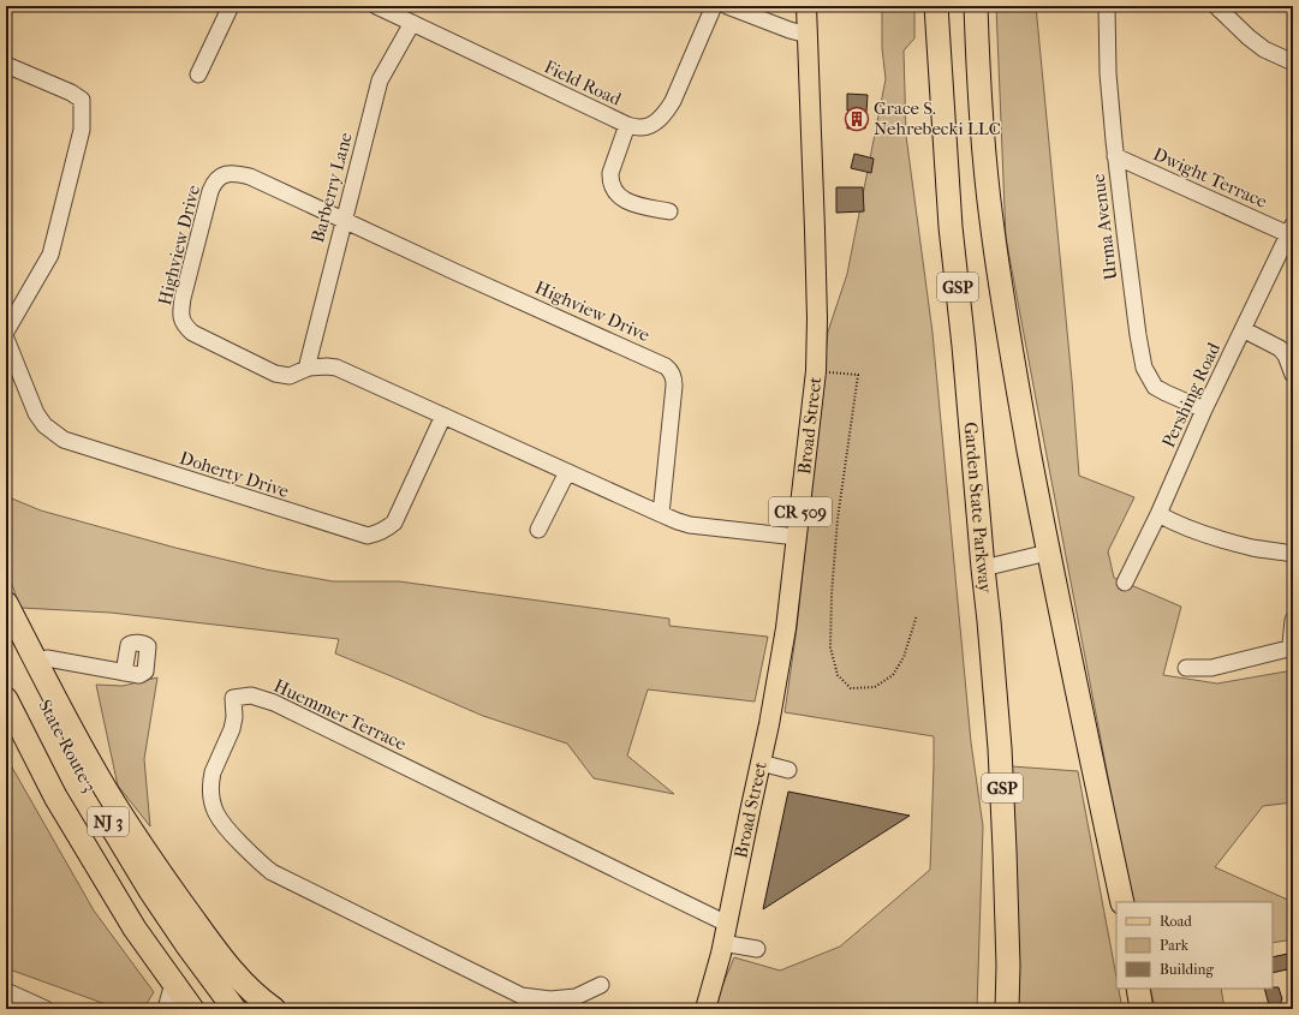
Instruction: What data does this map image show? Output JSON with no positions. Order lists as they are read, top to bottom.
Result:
{
  "streets": {
    "highway": [
      "GSP",
      "Garden State Parkway",
      "State Route 3",
      "NJ 3"
    ],
    "main road": ["Broad Street", "CR 509"],
    "street": [
      "Field Road",
      "Dwight Terrace",
      "Barberry Lane",
      "Urma Avenue",
      "Highview Drive",
      "Pershing Road",
      "Doherty Drive",
      "Huemmer Terrace"
    ]
  },
  "crossings": [
    ["Field Road", "Barberry Lane"],
    ["Dwight Terrace", "Urma Avenue"],
    ["Dwight Terrace", "Pershing Road"],
    ["Barberry Lane", "Highview Drive"],
    ["Urma Avenue", "Pershing Road"],
    ["Highview Drive", "Broad Street"],
    ["Highview Drive", "Doherty Drive"],
    ["Broad Street", "Huemmer Terrace"]
  ],
  "places": {
    "building": ["Grace S. Nehrebecki LLC"]
  },
  "legend": ["Road", "Park", "Building"]
}
